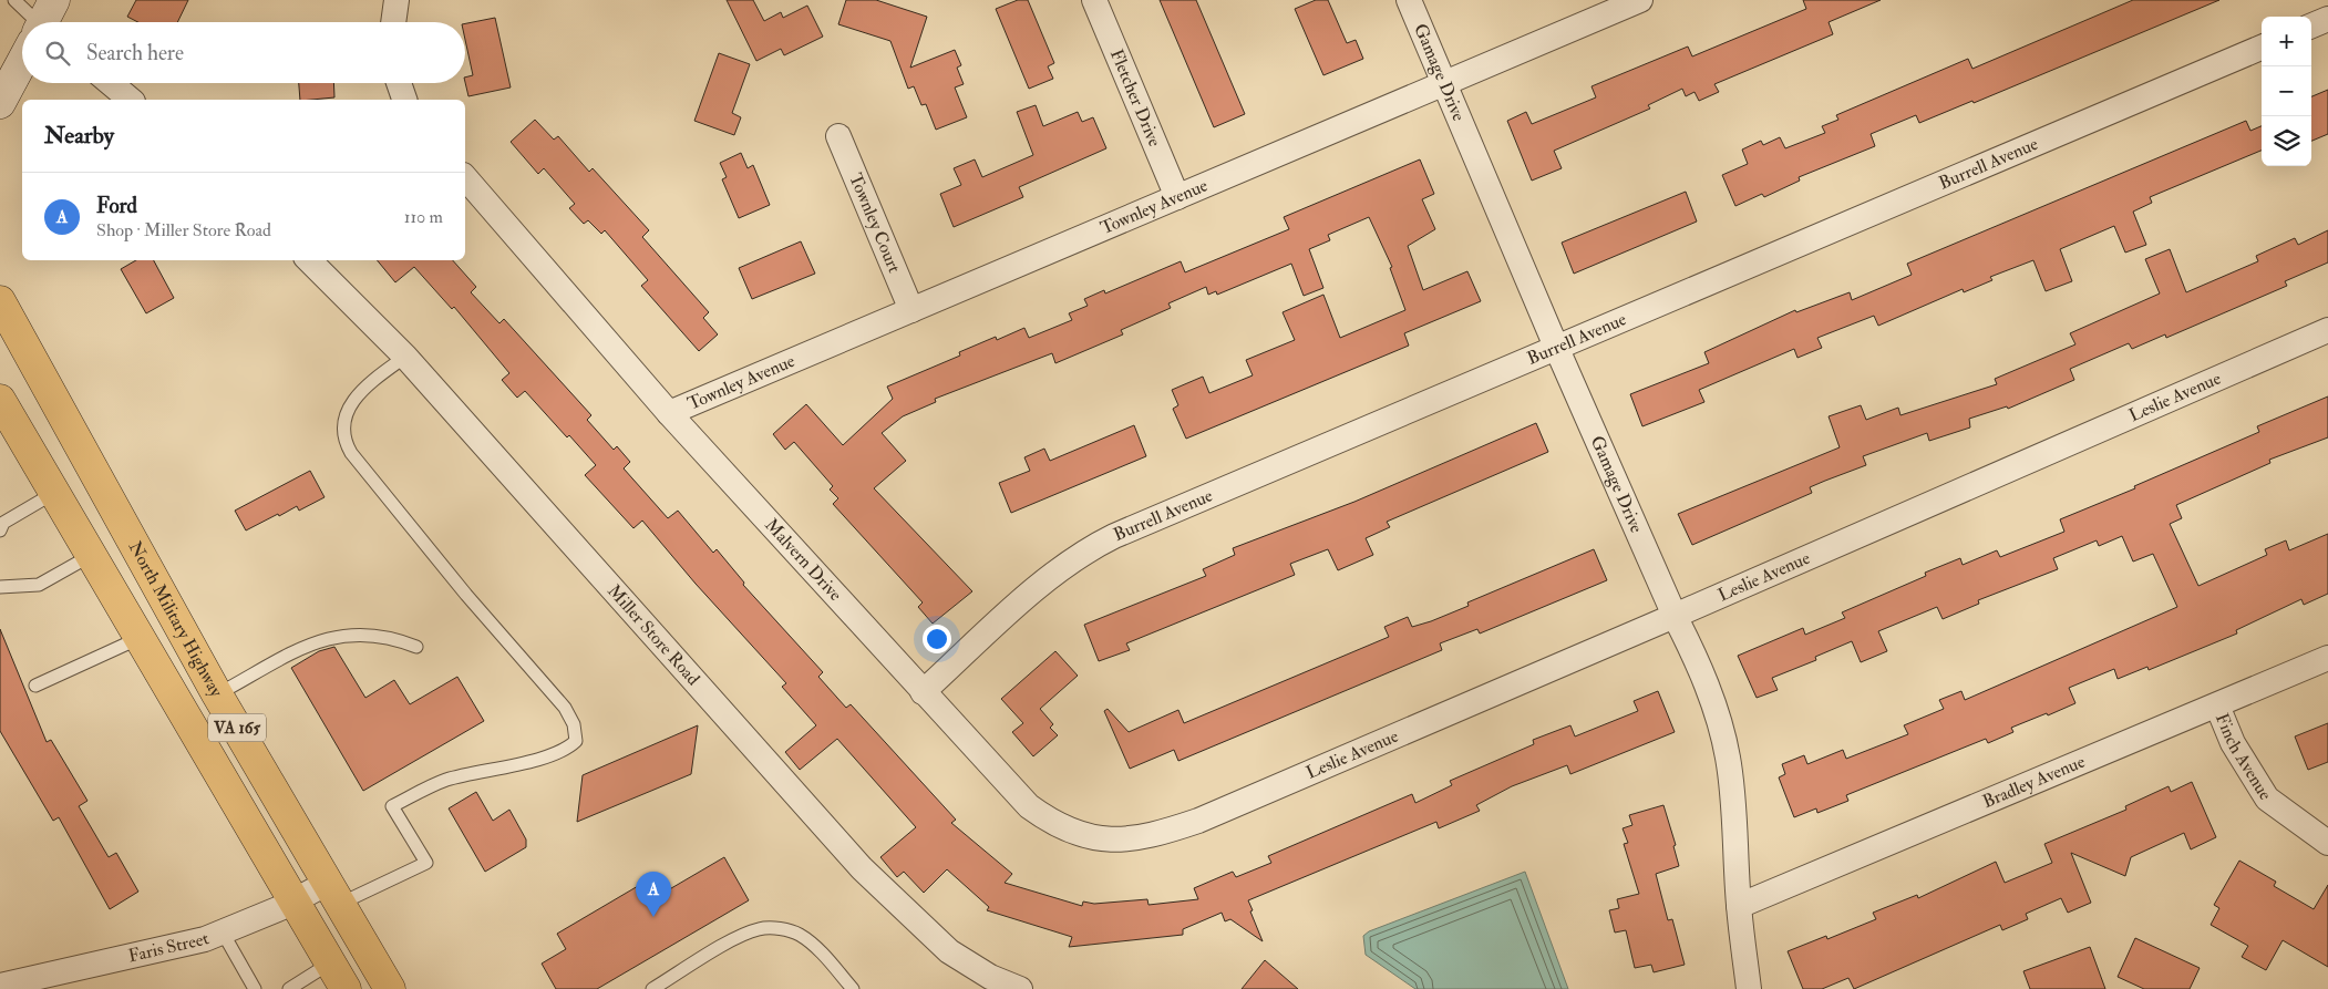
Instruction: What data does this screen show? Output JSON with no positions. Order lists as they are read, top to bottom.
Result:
{
  "streets": {
    "main road": ["North Military Highway", "VA 165"],
    "street": [
      "Gamage Drive",
      "Fletcher Drive",
      "Burrell Avenue",
      "Townley Avenue",
      "Townley Court",
      "Leslie Avenue",
      "Malvern Drive",
      "Miller Store Road",
      "Finch Avenue",
      "Bradley Avenue",
      "Faris Street"
    ]
  },
  "crossings": [
    ["Gamage Drive", "Burrell Avenue"],
    ["Gamage Drive", "Townley Avenue"],
    ["Gamage Drive", "Leslie Avenue"],
    ["Gamage Drive", "Bradley Avenue"],
    ["Fletcher Drive", "Townley Avenue"],
    ["Burrell Avenue", "Malvern Drive"],
    ["Townley Avenue", "Townley Court"],
    ["Townley Avenue", "Malvern Drive"],
    ["Leslie Avenue", "Malvern Drive"],
    ["North Military Highway", "Faris Street"],
    ["VA 165", "Faris Street"],
    ["Finch Avenue", "Bradley Avenue"]
  ],
  "page": {
    "map_buttons": ["+", "−"],
    "search": "Search here",
    "heading": "Nearby",
    "list": [
      {
        "mark": "A",
        "name": "Ford",
        "note": "Shop · Miller Store Road",
        "value": "110 m"
      }
    ],
    "pins": "A"
  }
}
